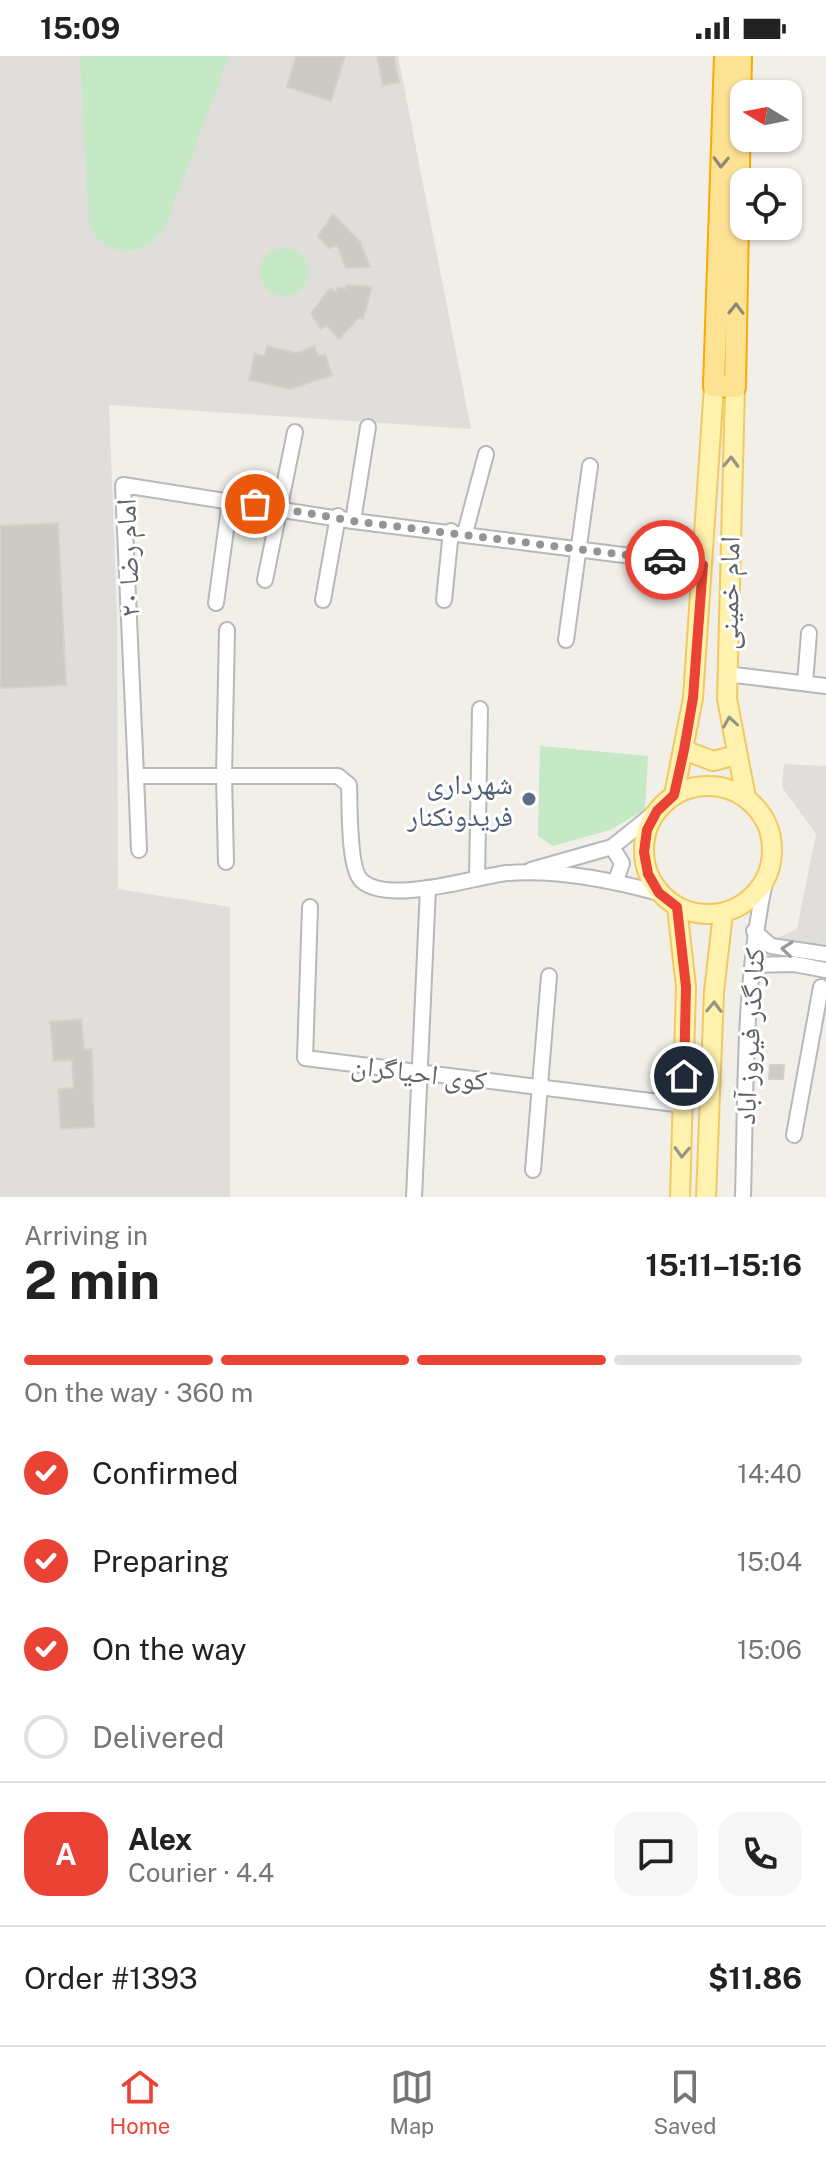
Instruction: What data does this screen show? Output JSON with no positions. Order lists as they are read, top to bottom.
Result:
{
  "streets": {
    "main road": ["امام خمینی"],
    "street": ["امام رضا ۲۰", "کنارگذر فیروز آباد", "کوی احیاگران"]
  },
  "crossings": [
    ["امام رضا ۲۰", "امام خمینی"],
    ["امام خمینی", "کنارگذر فیروز آباد"]
  ],
  "places": ["شهرداری فریدونکنار"],
  "north": "left",
  "page": {
    "status": "15:09",
    "heading": ["2 min", "Arriving in", "15:11–15:16"],
    "panel": [
      "Alex",
      "Courier · 4.4",
      "Order #1393",
      "$11.86"
    ],
    "bar": "On the way · 360 m",
    "list": [
      ["Confirmed", "14:40"],
      ["Preparing", "15:04"],
      ["On the way", "15:06"],
      "Delivered"
    ],
    "round": "A",
    "tabs": ["Home", "Map", "Saved"]
  }
}
